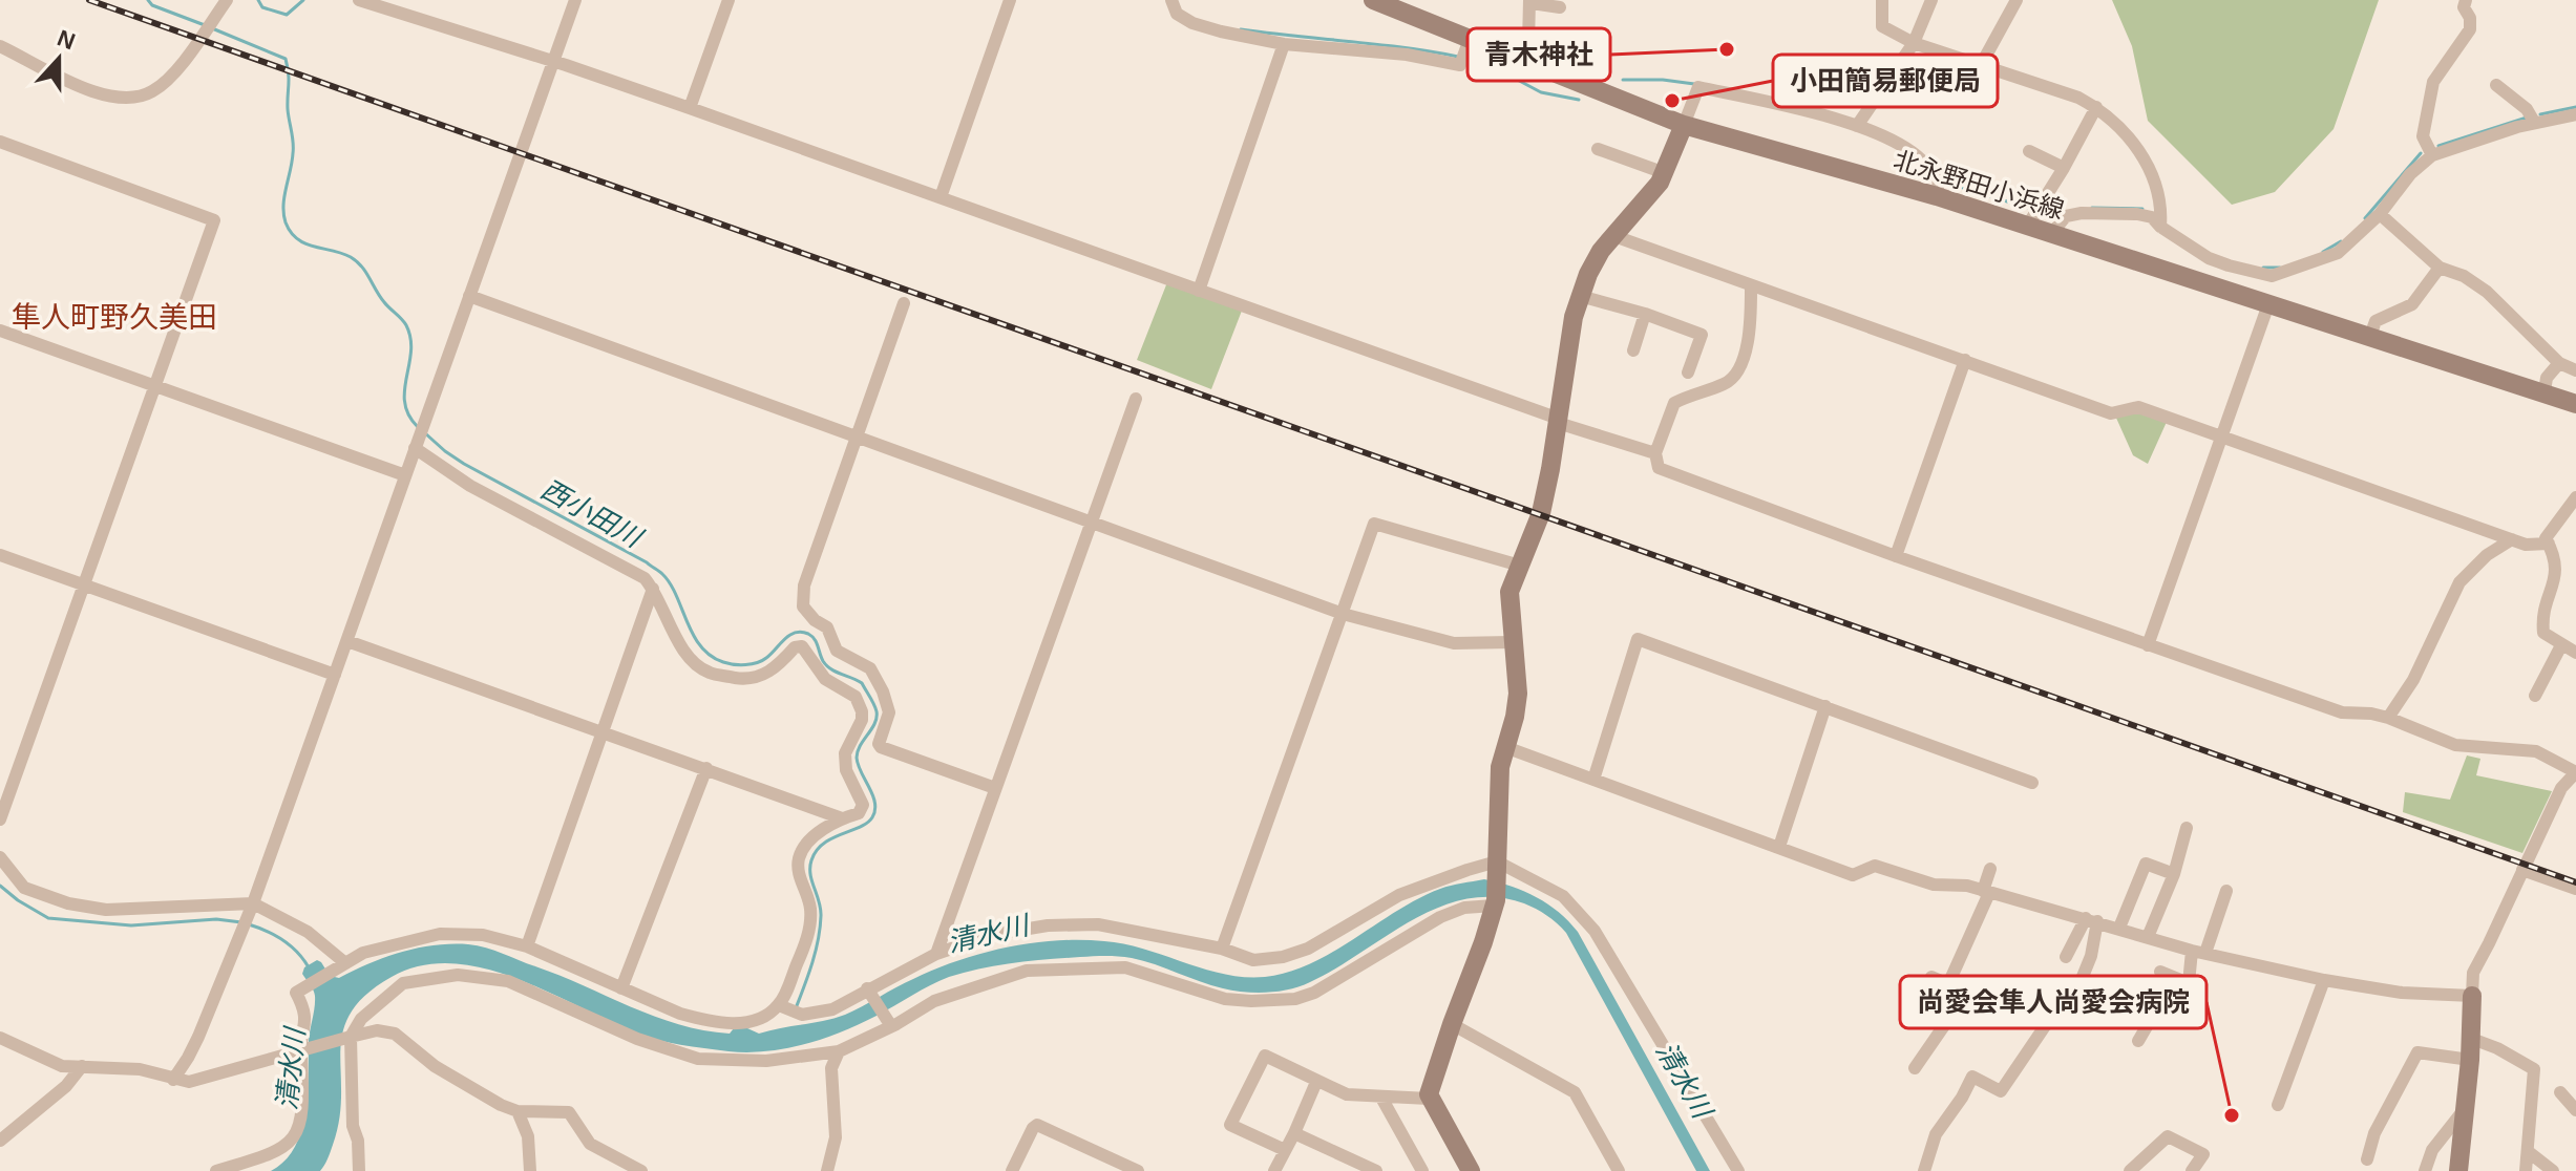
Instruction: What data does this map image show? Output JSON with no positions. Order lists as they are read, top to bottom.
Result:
{
  "streets": {
    "street": ["北永野田小浜線"]
  },
  "districts": ["隼人町野久美田"],
  "water": ["西小田川", "清水川"],
  "places": ["青木神社", "小田簡易郵便局", "尚愛会隼人尚愛会病院"],
  "north": "top"
}
